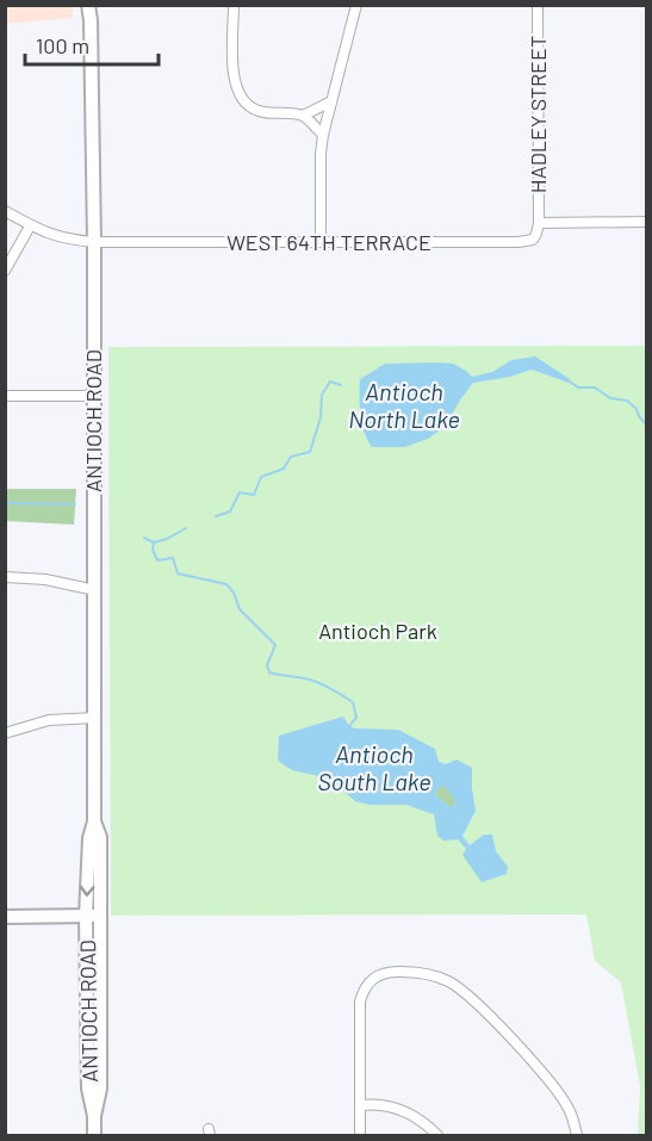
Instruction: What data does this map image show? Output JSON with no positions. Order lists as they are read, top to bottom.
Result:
{
  "streets": {
    "main road": ["ANTIOCH ROAD"],
    "street": ["HADLEY STREET", "WEST 64TH TERRACE"]
  },
  "crossings": [
    ["HADLEY STREET", "WEST 64TH TERRACE"],
    ["WEST 64TH TERRACE", "ANTIOCH ROAD"]
  ],
  "water": ["Antioch North Lake", "Antioch South Lake"],
  "parks": ["Antioch Park"],
  "scale_bar": "100 m"
}
